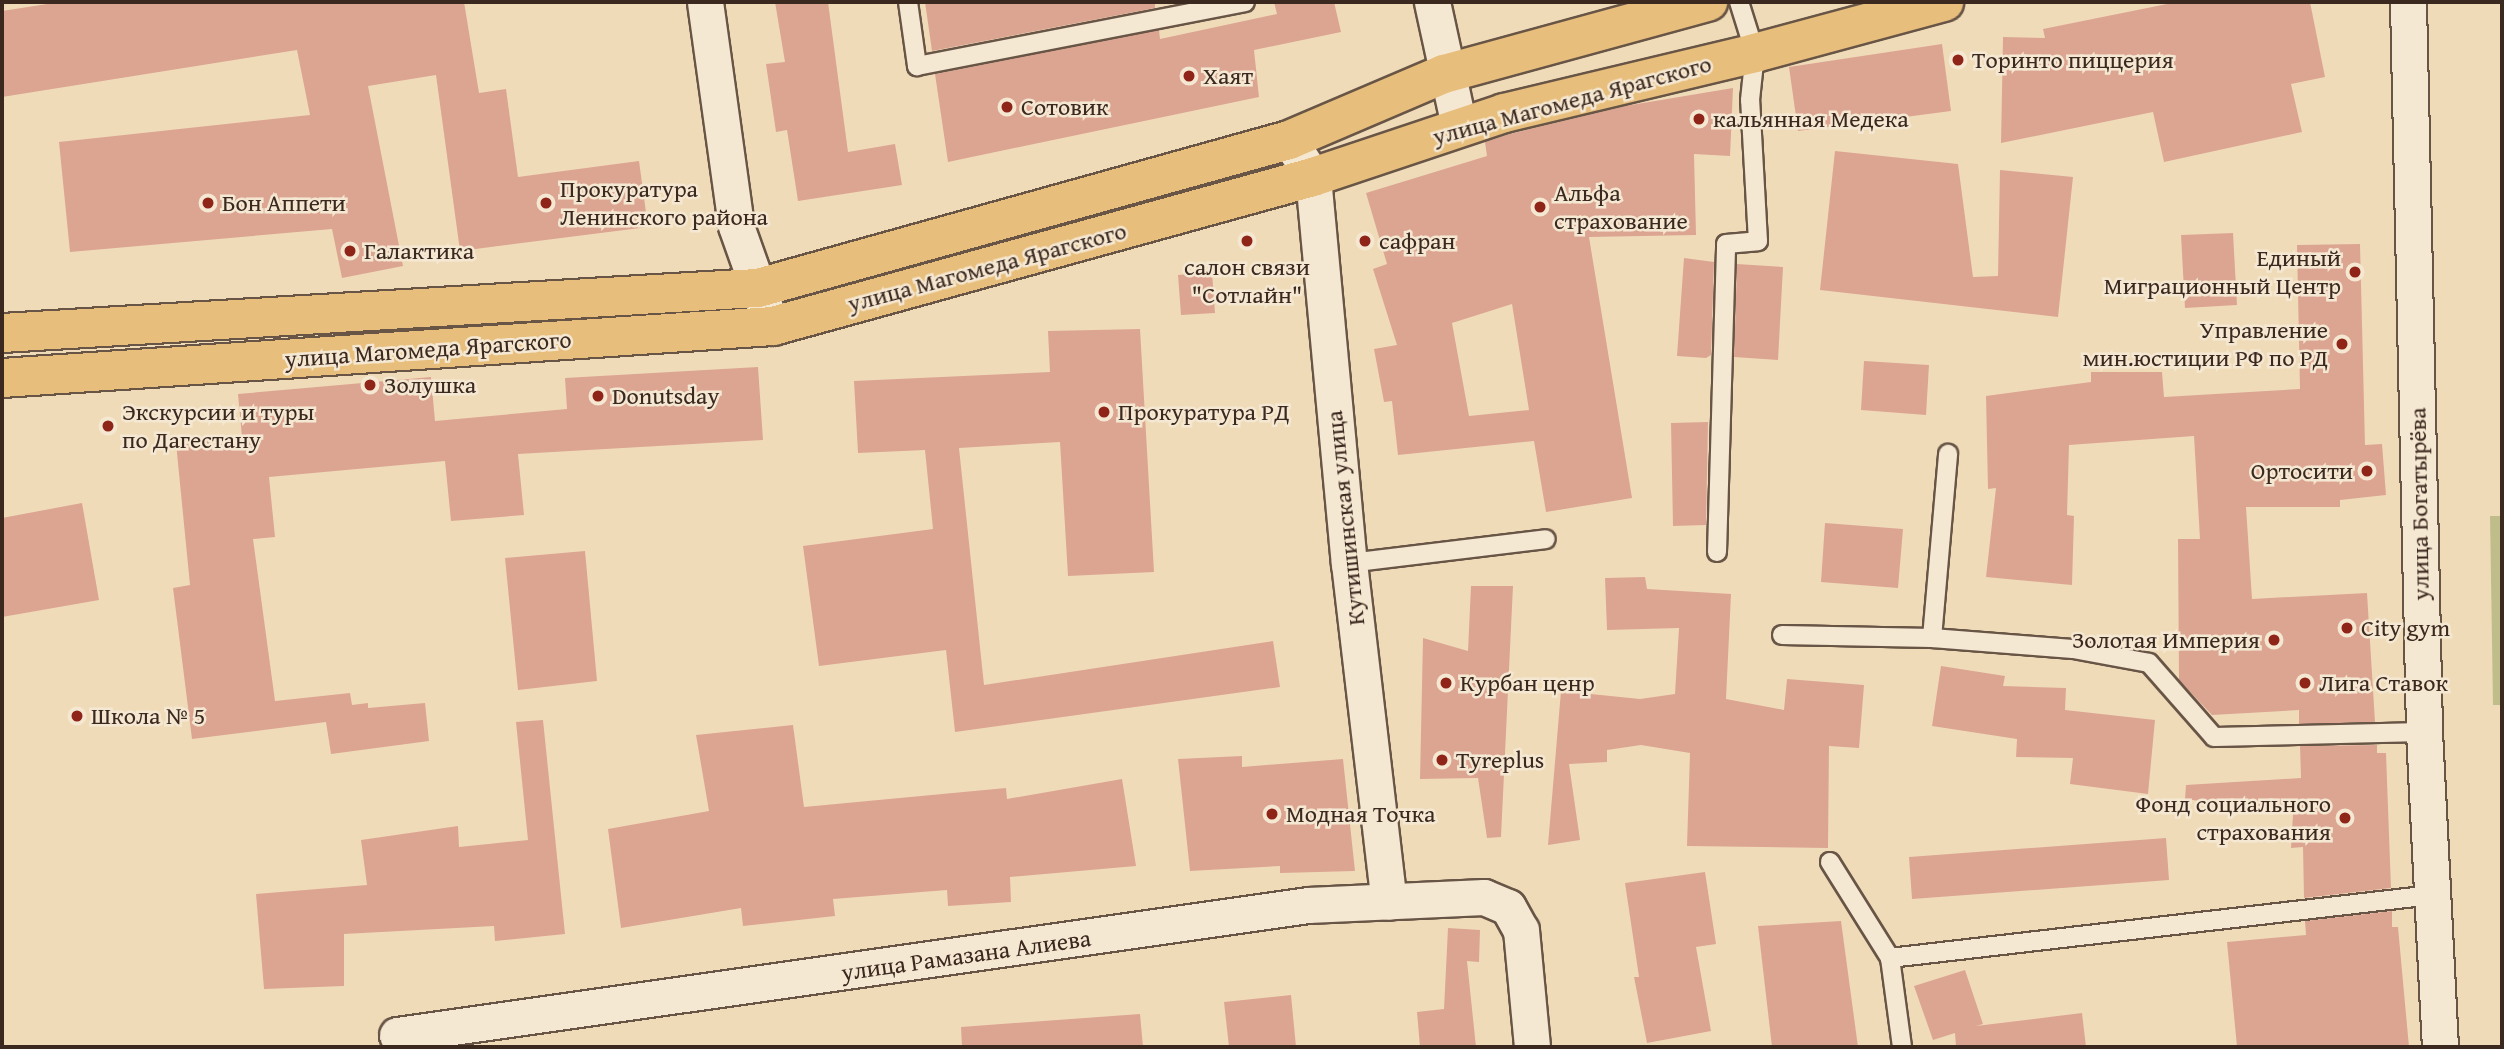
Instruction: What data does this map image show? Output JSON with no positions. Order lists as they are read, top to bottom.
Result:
{
  "streets": {
    "main road": ["улица Магомеда Ярагского"],
    "street": ["улица Богатырёва", "Кутишинская улица", "улица Рамазана Алиева"]
  },
  "crossings": [
    ["улица Магомеда Ярагского", "Кутишинская улица"],
    ["Кутишинская улица", "улица Рамазана Алиева"]
  ],
  "places": [
    "Торинто пиццерия",
    "Хаят",
    "Сотовик",
    "кальянная Медека",
    "Бон Аппети",
    "Прокуратура Ленинского района",
    "Альфа страхование",
    "салон связи \"Сотлайн\"",
    "сафран",
    "Галактика",
    "Единый Миграционный Центр",
    "Управление мин.юстиции РФ по РД",
    "Золушка",
    "Donutsday",
    "Прокуратура РД",
    "Экскурсии и туры по Дагестану",
    "Ортосити",
    "City gym",
    "Золотая Империя",
    "Курбан ценр",
    "Лига Ставок",
    "Школа № 5",
    "Tyreplus",
    "Модная Точка",
    "Фонд социального страхования"
  ]
}
